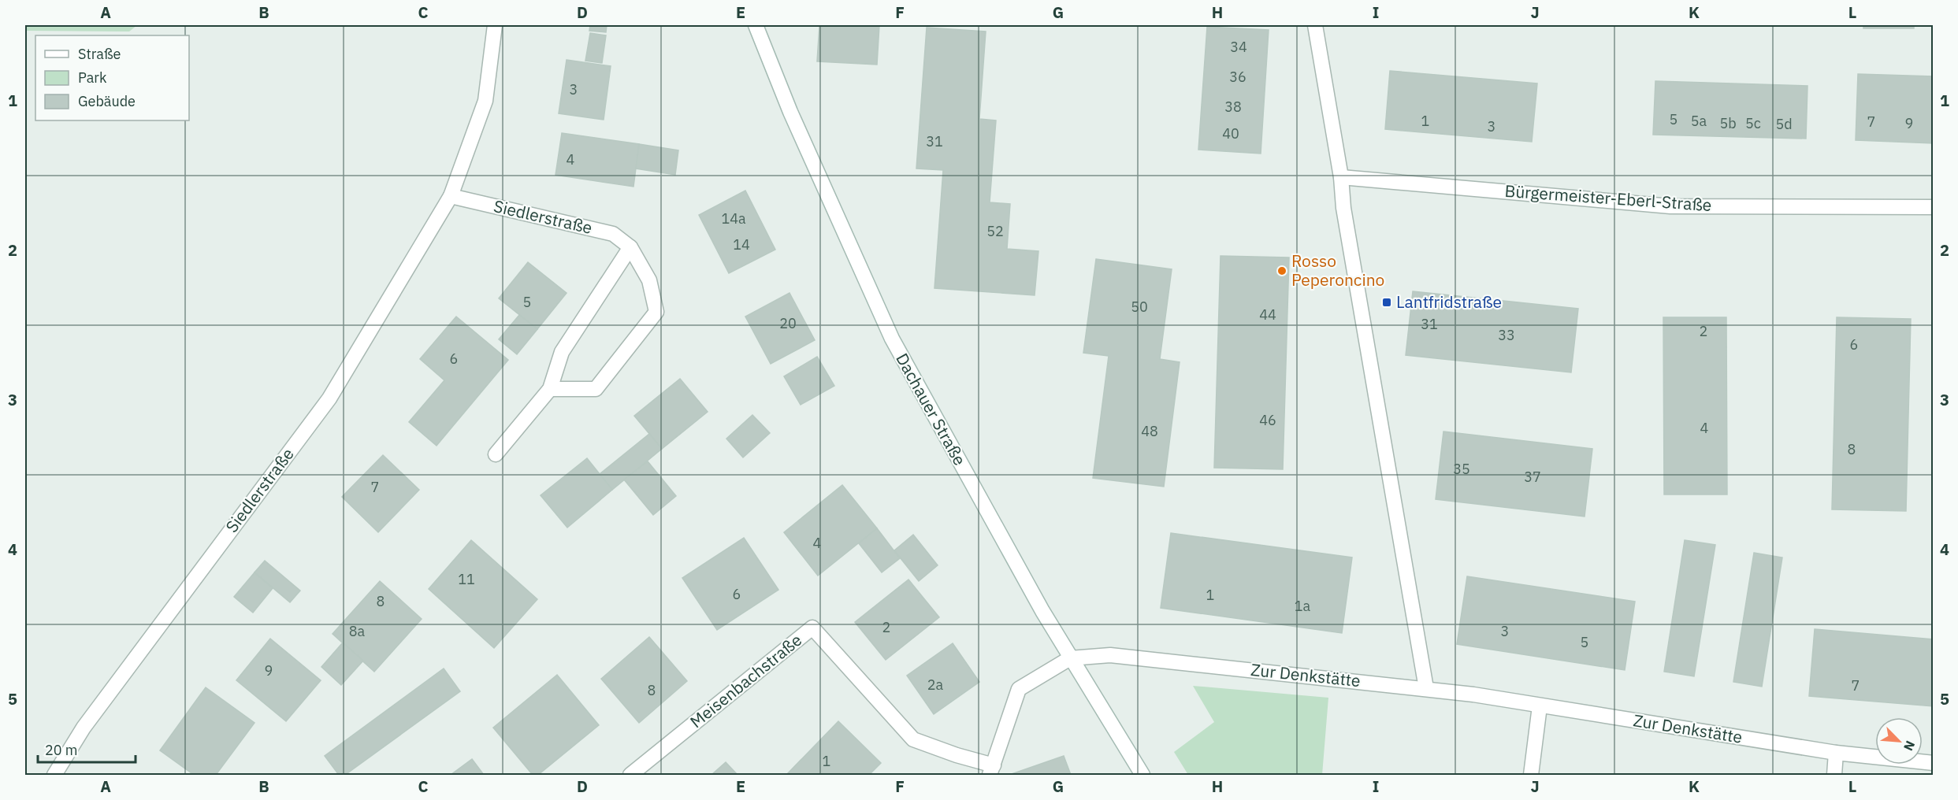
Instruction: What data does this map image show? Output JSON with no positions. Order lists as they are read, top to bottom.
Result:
{
  "streets": {
    "street": [
      "Bürgermeister-Eberl-Straße",
      "Siedlerstraße",
      "Dachauer Straße",
      "Zur Denkstätte",
      "Meisenbachstraße"
    ]
  },
  "crossings": [
    ["Dachauer Straße", "Zur Denkstätte"],
    ["Dachauer Straße", "Meisenbachstraße"],
    ["Zur Denkstätte", "Meisenbachstraße"]
  ],
  "places": {
    "other": ["Rosso Peperoncino"],
    "transit": ["Lantfridstraße"]
  },
  "house_numbers": [
    "34",
    "36",
    "3",
    "38",
    "5",
    "1",
    "5a",
    "7",
    "5b",
    "5c",
    "9",
    "5d",
    "3",
    "40",
    "31",
    "4",
    "14a",
    "52",
    "14",
    "5",
    "50",
    "44",
    "20",
    "31",
    "2",
    "33",
    "6",
    "6",
    "46",
    "4",
    "48",
    "8",
    "35",
    "37",
    "7",
    "4",
    "11",
    "6",
    "1",
    "8",
    "1a",
    "2",
    "8a",
    "3",
    "5",
    "9",
    "2a",
    "7",
    "8",
    "1"
  ],
  "legend": ["Straße", "Park", "Gebäude"],
  "scale_bar": "20 m",
  "north": "bottom right",
  "grid": {
    "columns": [
      "A",
      "B",
      "C",
      "D",
      "E",
      "F",
      "G",
      "H",
      "I",
      "J",
      "K",
      "L"
    ],
    "rows": [
      "1",
      "2",
      "3",
      "4",
      "5"
    ]
  }
}
